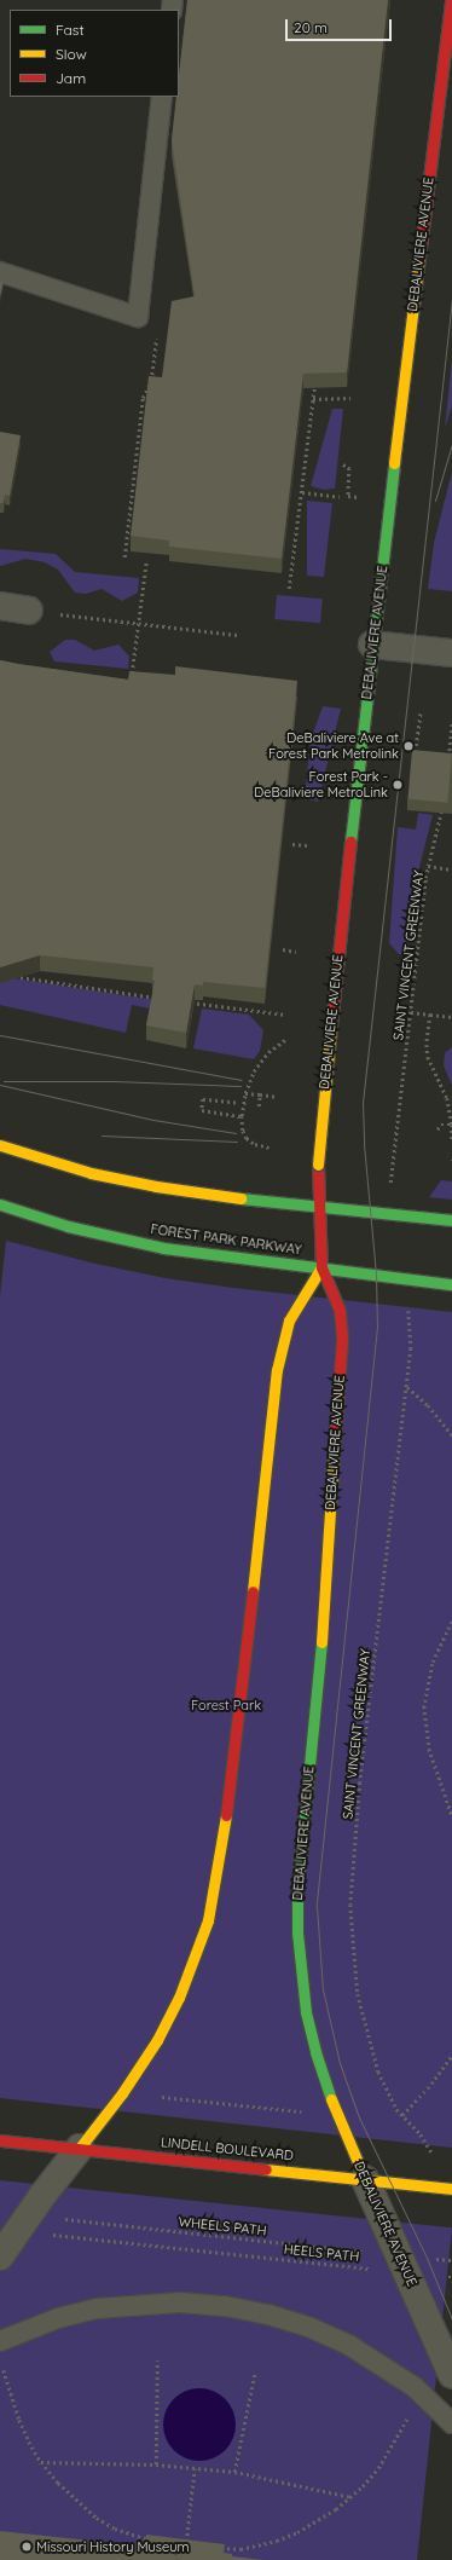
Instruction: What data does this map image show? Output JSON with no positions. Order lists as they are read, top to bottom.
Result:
{
  "streets": {
    "main road": ["DEBALIVIERE AVENUE", "FOREST PARK PARKWAY", "LINDELL BOULEVARD"],
    "path": ["SAINT VINCENT GREENWAY", "WHEELS PATH", "HEELS PATH"]
  },
  "crossings": [
    ["DEBALIVIERE AVENUE", "FOREST PARK PARKWAY"],
    ["DEBALIVIERE AVENUE", "LINDELL BOULEVARD"]
  ],
  "parks": ["Forest Park"],
  "places": ["DeBaliviere Ave at Forest Park Metrolink", "Forest Park - DeBaliviere MetroLink", "Missouri History Museum"],
  "legend": ["Fast", "Slow", "Jam"],
  "scale_bar": "20 m"
}
